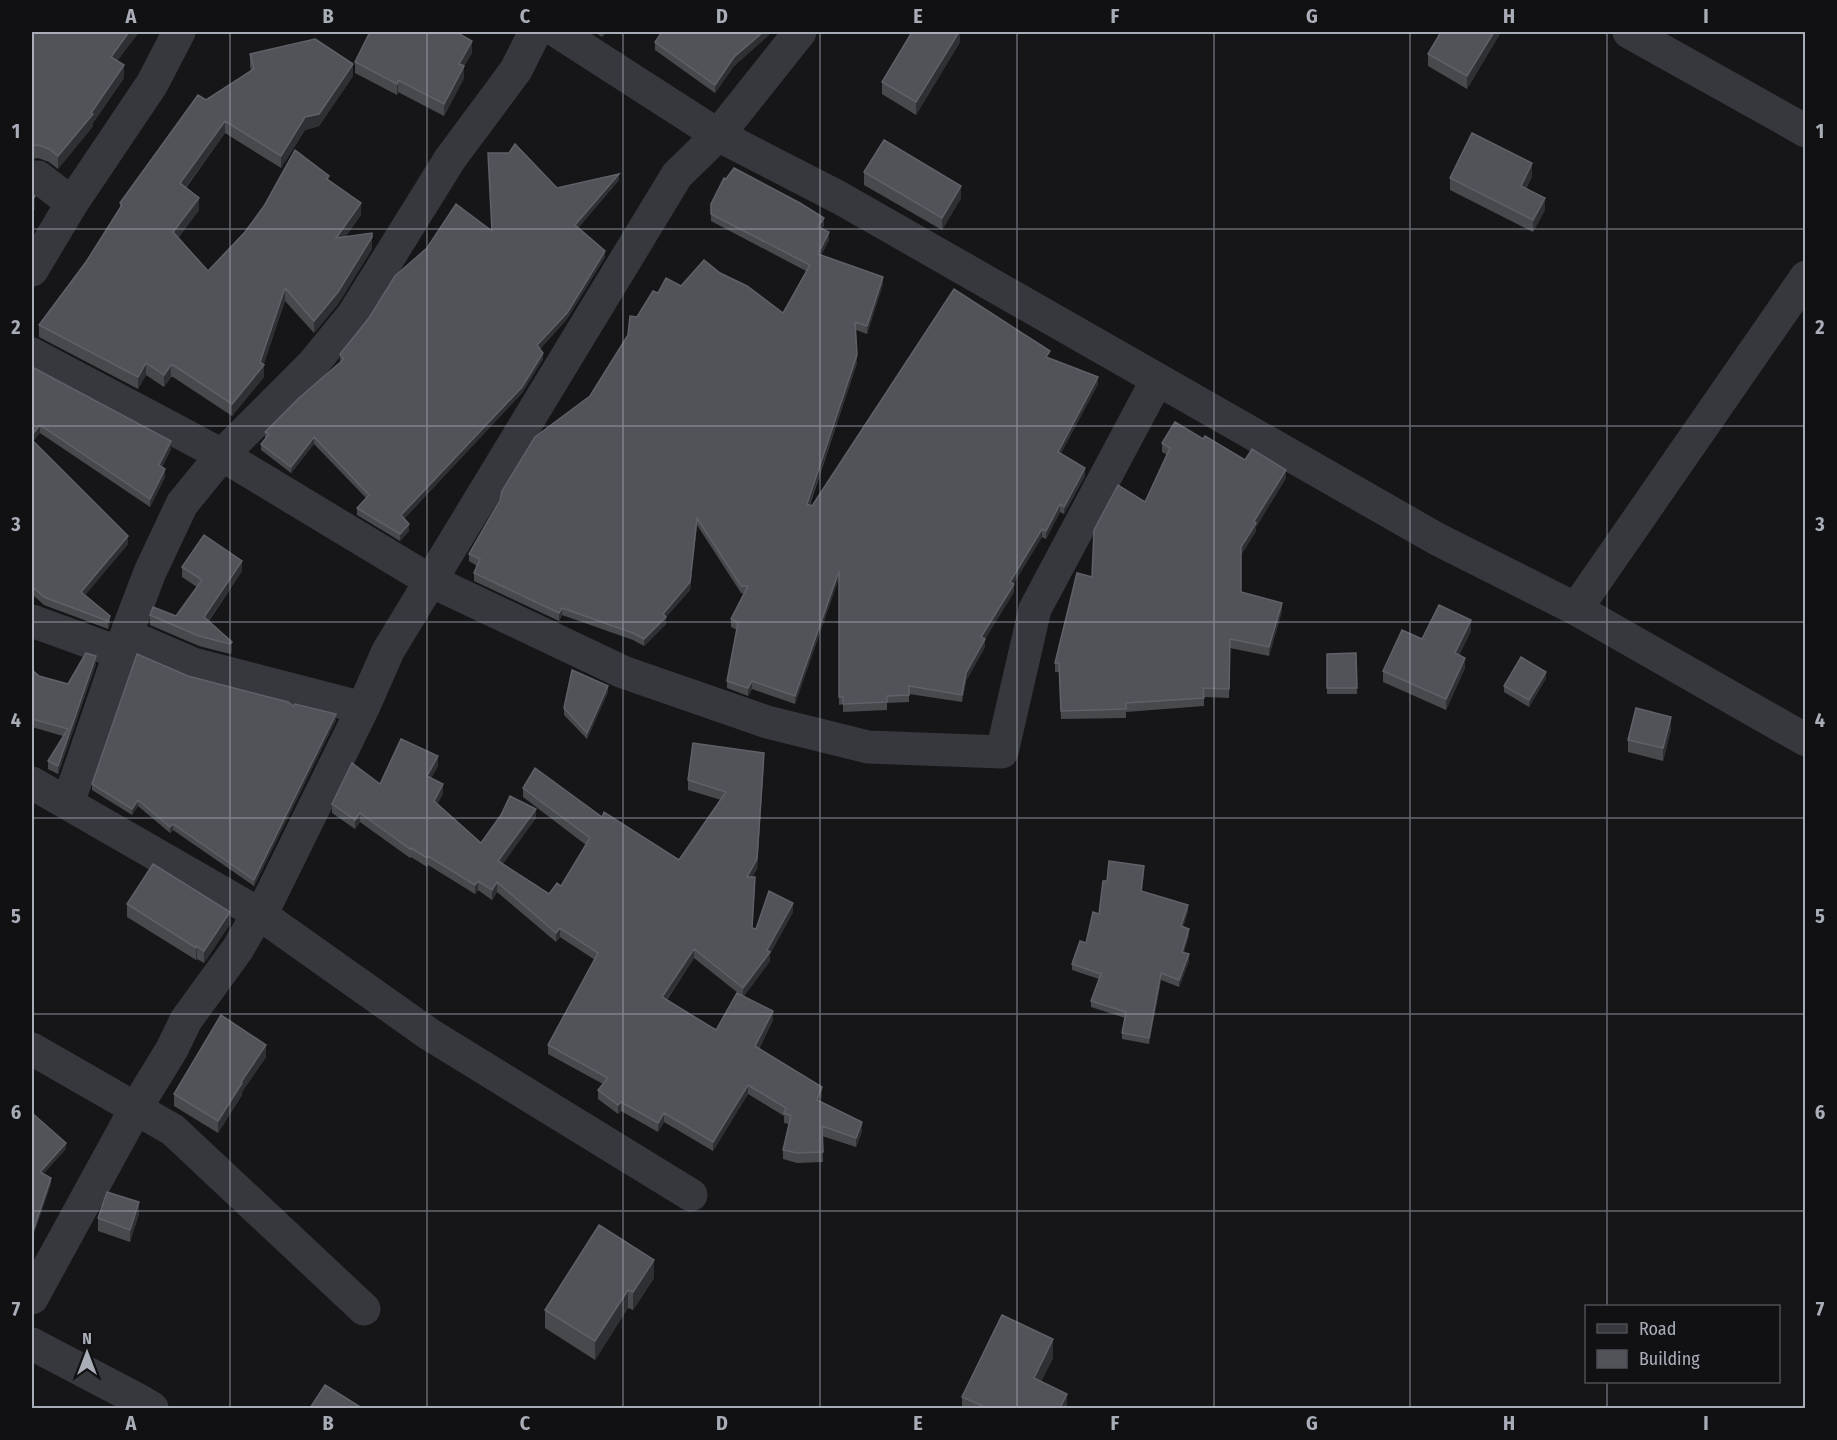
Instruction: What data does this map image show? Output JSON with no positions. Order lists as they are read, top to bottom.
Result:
{
  "legend": ["Road", "Building"],
  "north": "top",
  "grid": {
    "columns": [
      "A",
      "B",
      "C",
      "D",
      "E",
      "F",
      "G",
      "H",
      "I"
    ],
    "rows": [
      "1",
      "2",
      "3",
      "4",
      "5",
      "6",
      "7"
    ]
  }
}
